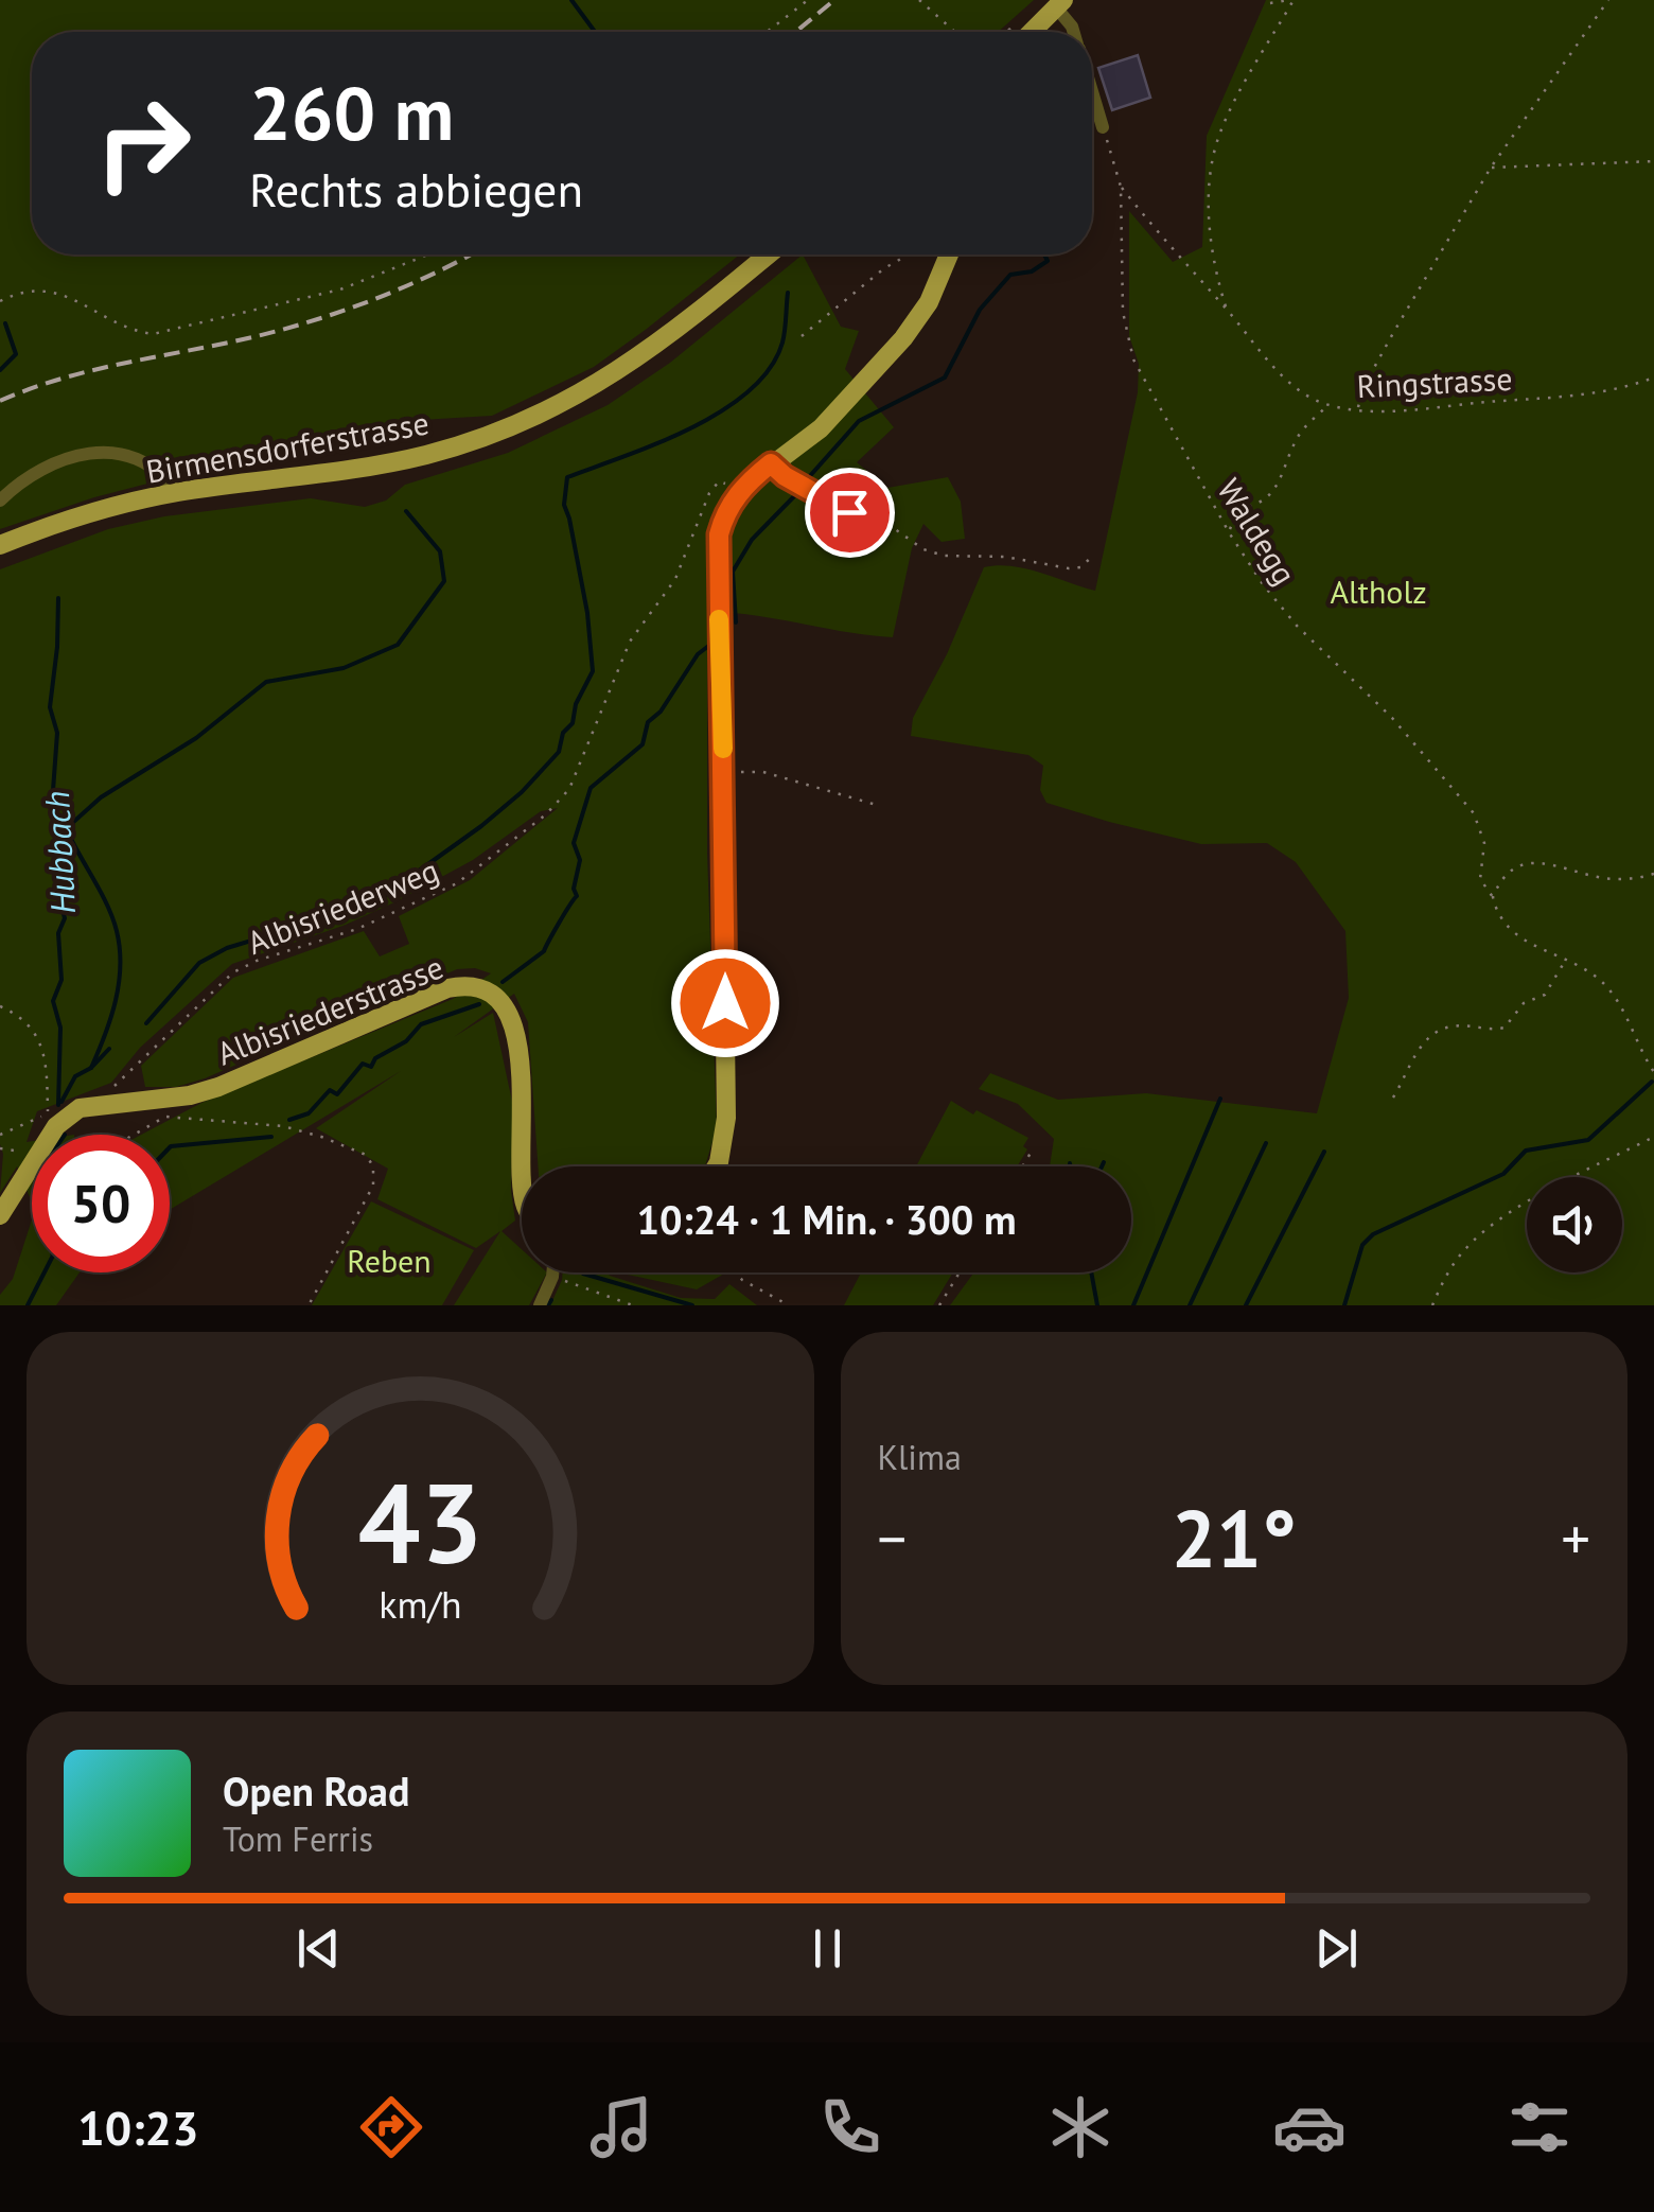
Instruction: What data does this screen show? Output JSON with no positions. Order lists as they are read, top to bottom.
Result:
{
  "streets": {
    "main road": ["Birmensdorferstrasse", "Albisriederstrasse"],
    "path": ["Ringstrasse", "Waldegg", "Albisriederweg"]
  },
  "crossings": [
    ["Ringstrasse", "Waldegg"],
    ["Albisriederweg", "Albisriederstrasse"]
  ],
  "water": ["Hubbach"],
  "parks": ["Altholz", "Reben"],
  "page": {
    "turn": ["260 m", "Rechts abbiegen"],
    "limit": "50",
    "trip": "10:24 · 1 Min. · 300 m",
    "tile": "Klima",
    "heat": ["−", "21°", "+"],
    "song": ["Open Road", "Tom Ferris"],
    "tabs": "10:23",
    "gauge": ["43", "km/h"]
  }
}
